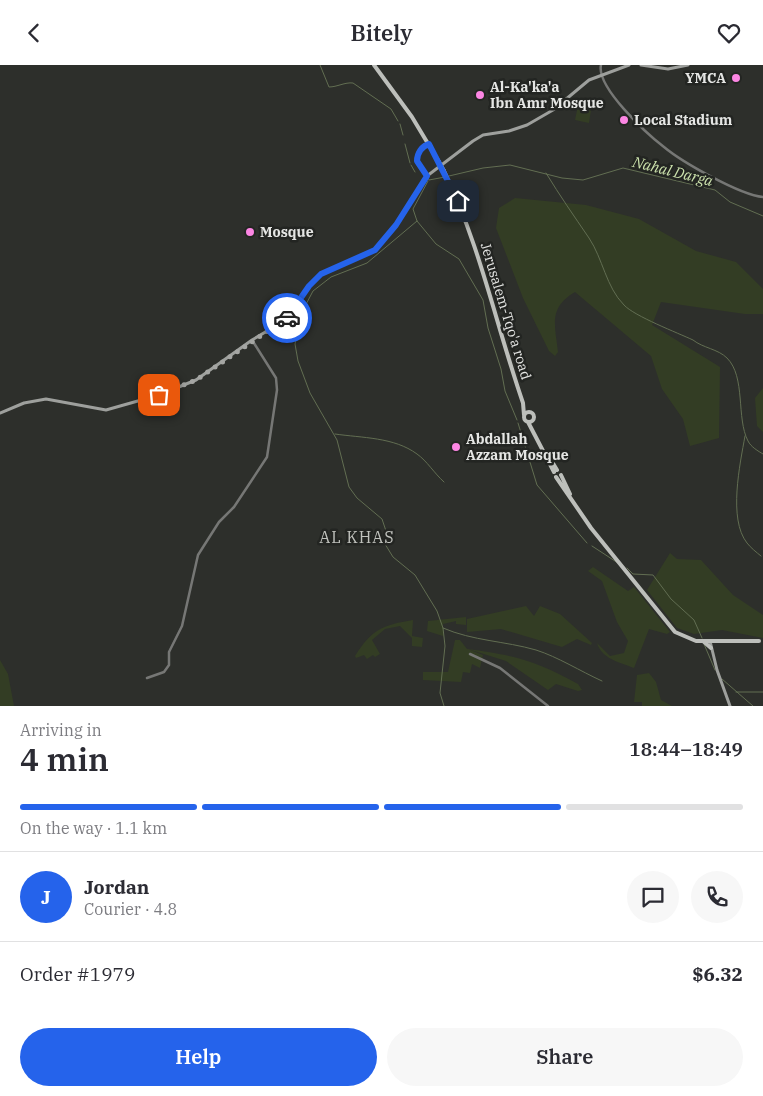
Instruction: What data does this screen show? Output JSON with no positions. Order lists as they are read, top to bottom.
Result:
{
  "streets": {
    "main road": ["Jerusalem-Tqo'a road"]
  },
  "districts": ["AL KHAS"],
  "water": ["Nahal Darga"],
  "places": [
    "YMCA",
    "Al-Ka'ka'a Ibn Amr Mosque",
    "Local Stadium",
    "Mosque",
    "Abdallah Azzam Mosque"
  ],
  "page": {
    "header": "Bitely",
    "heading": ["4 min", "Arriving in", "18:44–18:49"],
    "panel": [
      "Jordan",
      "Courier · 4.8",
      "Order #1979",
      "$6.32"
    ],
    "bar": "On the way · 1.1 km",
    "round": "J",
    "buttons": ["Help", "Share"]
  }
}
